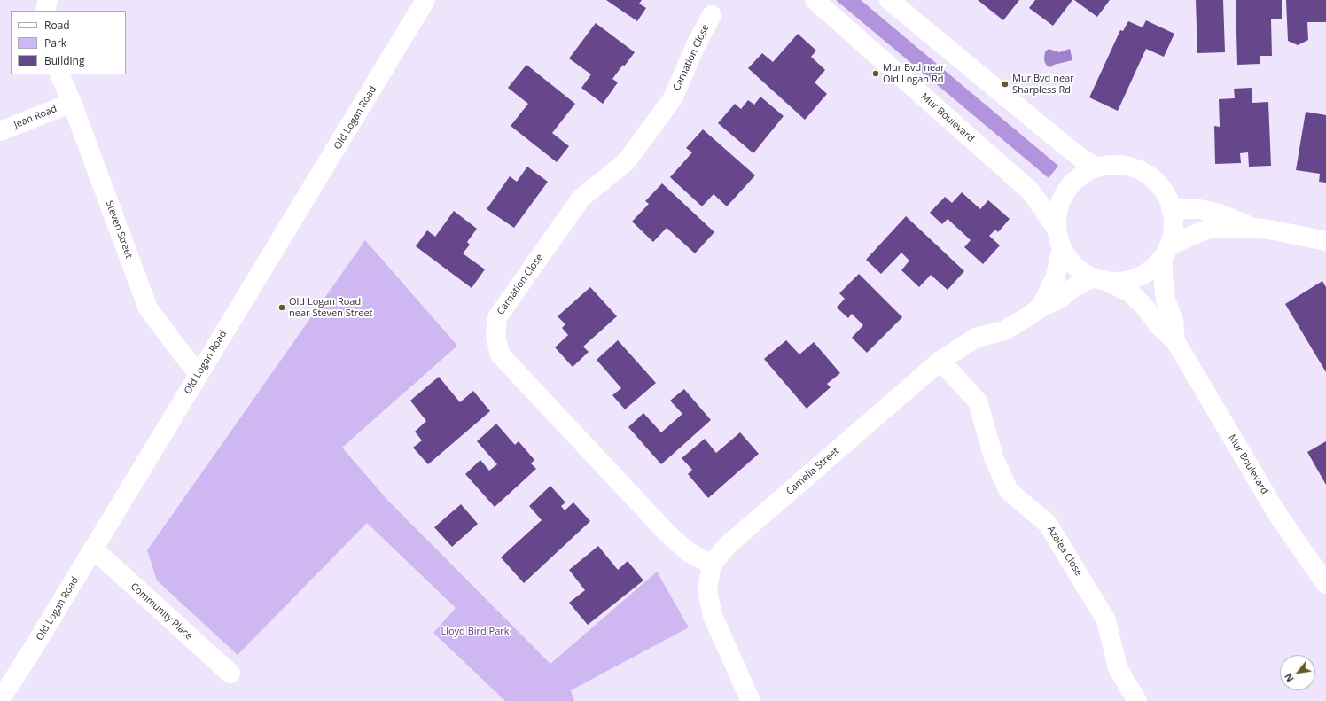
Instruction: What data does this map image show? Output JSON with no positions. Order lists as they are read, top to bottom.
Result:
{
  "streets": {
    "street": [
      "Carnation Close",
      "Jean Road",
      "Old Logan Road",
      "Mur Boulevard",
      "Steven Street",
      "Camelia Street",
      "Azalea Close",
      "Community Place"
    ]
  },
  "crossings": [
    ["Carnation Close", "Camelia Street"],
    ["Jean Road", "Steven Street"],
    ["Old Logan Road", "Steven Street"],
    ["Old Logan Road", "Community Place"],
    ["Mur Boulevard", "Camelia Street"],
    ["Camelia Street", "Azalea Close"]
  ],
  "parks": ["Lloyd Bird Park"],
  "places": ["Mur Bvd near Old Logan Rd", "Mur Bvd near Sharpless Rd", "Old Logan Road near Steven Street"],
  "legend": ["Road", "Park", "Building"],
  "north": "bottom left"
}
